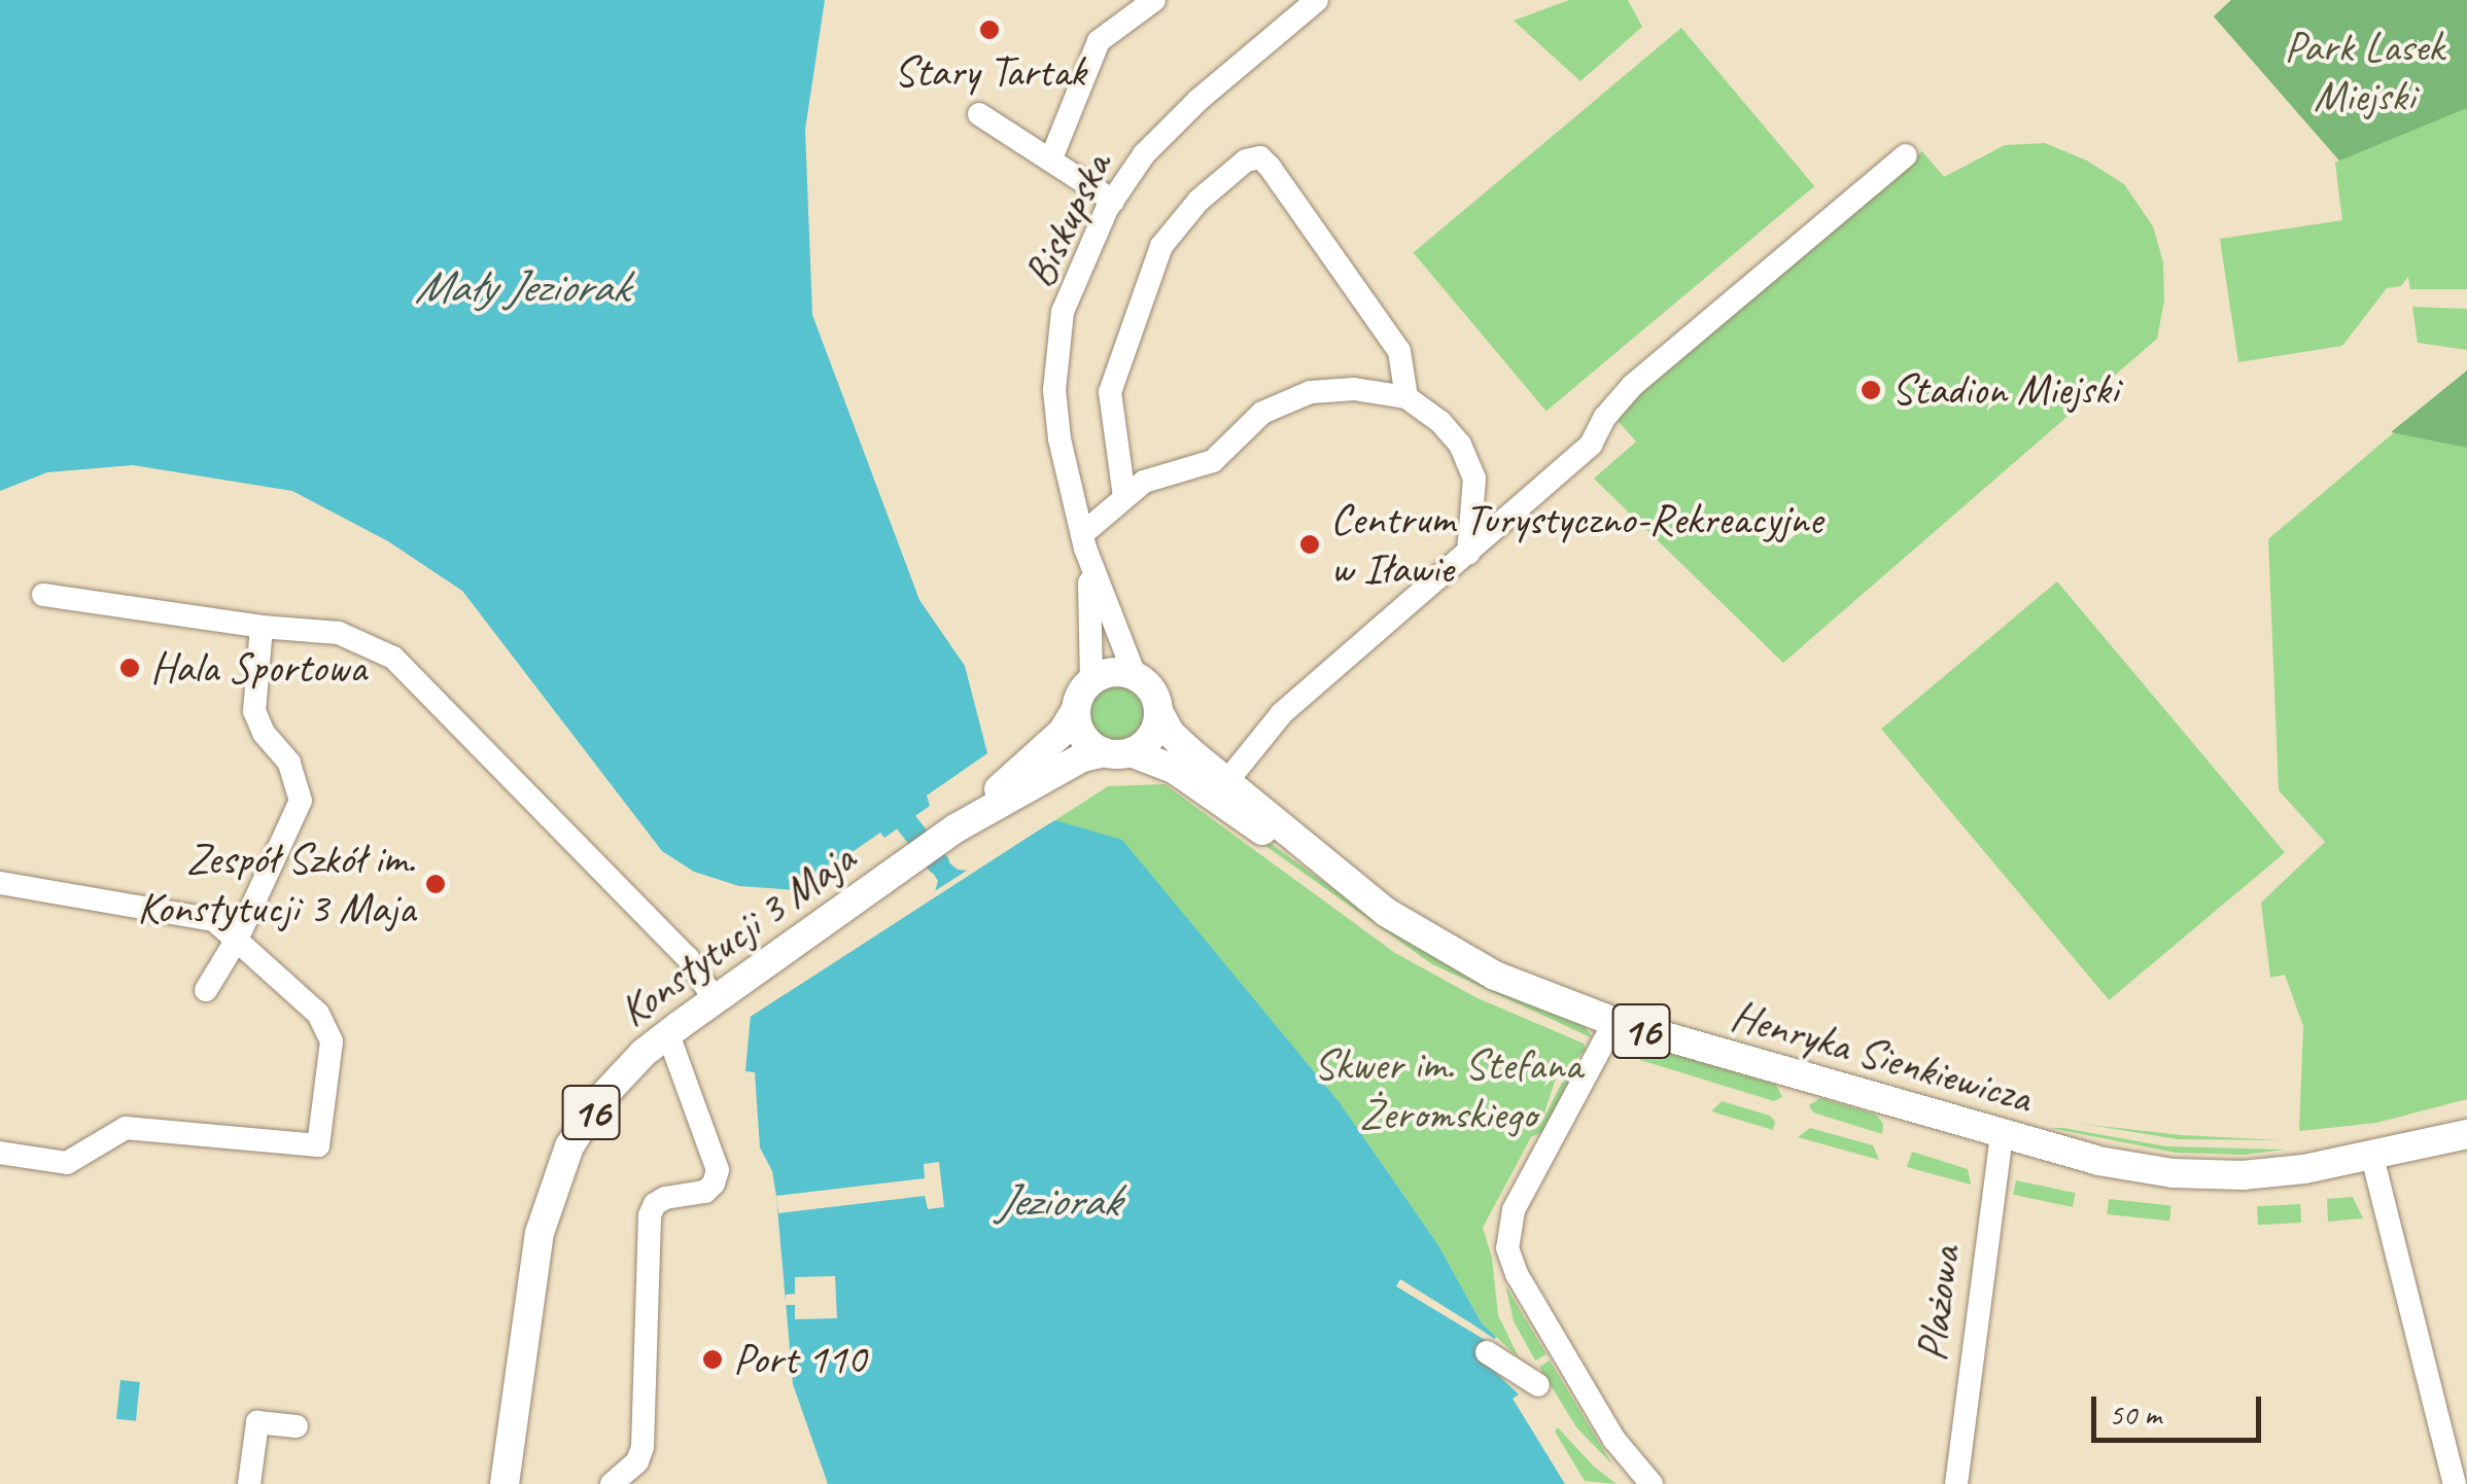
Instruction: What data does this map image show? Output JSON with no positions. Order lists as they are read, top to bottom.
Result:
{
  "streets": {
    "main road": ["Konstytucji 3 Maja", "16", "Henryka Sienkiewicza"],
    "street": ["Biskupska", "Plażowa"]
  },
  "crossings": [
    ["Biskupska", "Konstytucji 3 Maja"],
    ["Biskupska", "16"],
    ["Biskupska", "Henryka Sienkiewicza"],
    ["Konstytucji 3 Maja", "16"],
    ["Konstytucji 3 Maja", "Henryka Sienkiewicza"],
    ["16", "Henryka Sienkiewicza"],
    ["Henryka Sienkiewicza", "Plażowa"]
  ],
  "water": ["Mały Jeziorak", "Jeziorak"],
  "parks": ["Park Lasek Miejski", "Skwer im. Stefana Żeromskiego"],
  "places": [
    "Stary Tartak",
    "Stadion Miejski",
    "Centrum Turystyczno-Rekreacyjne w Iławie",
    "Hala Sportowa",
    "Zespół Szkół im. Konstytucji 3 Maja",
    "Port 110"
  ],
  "scale_bar": "50 m"
}
